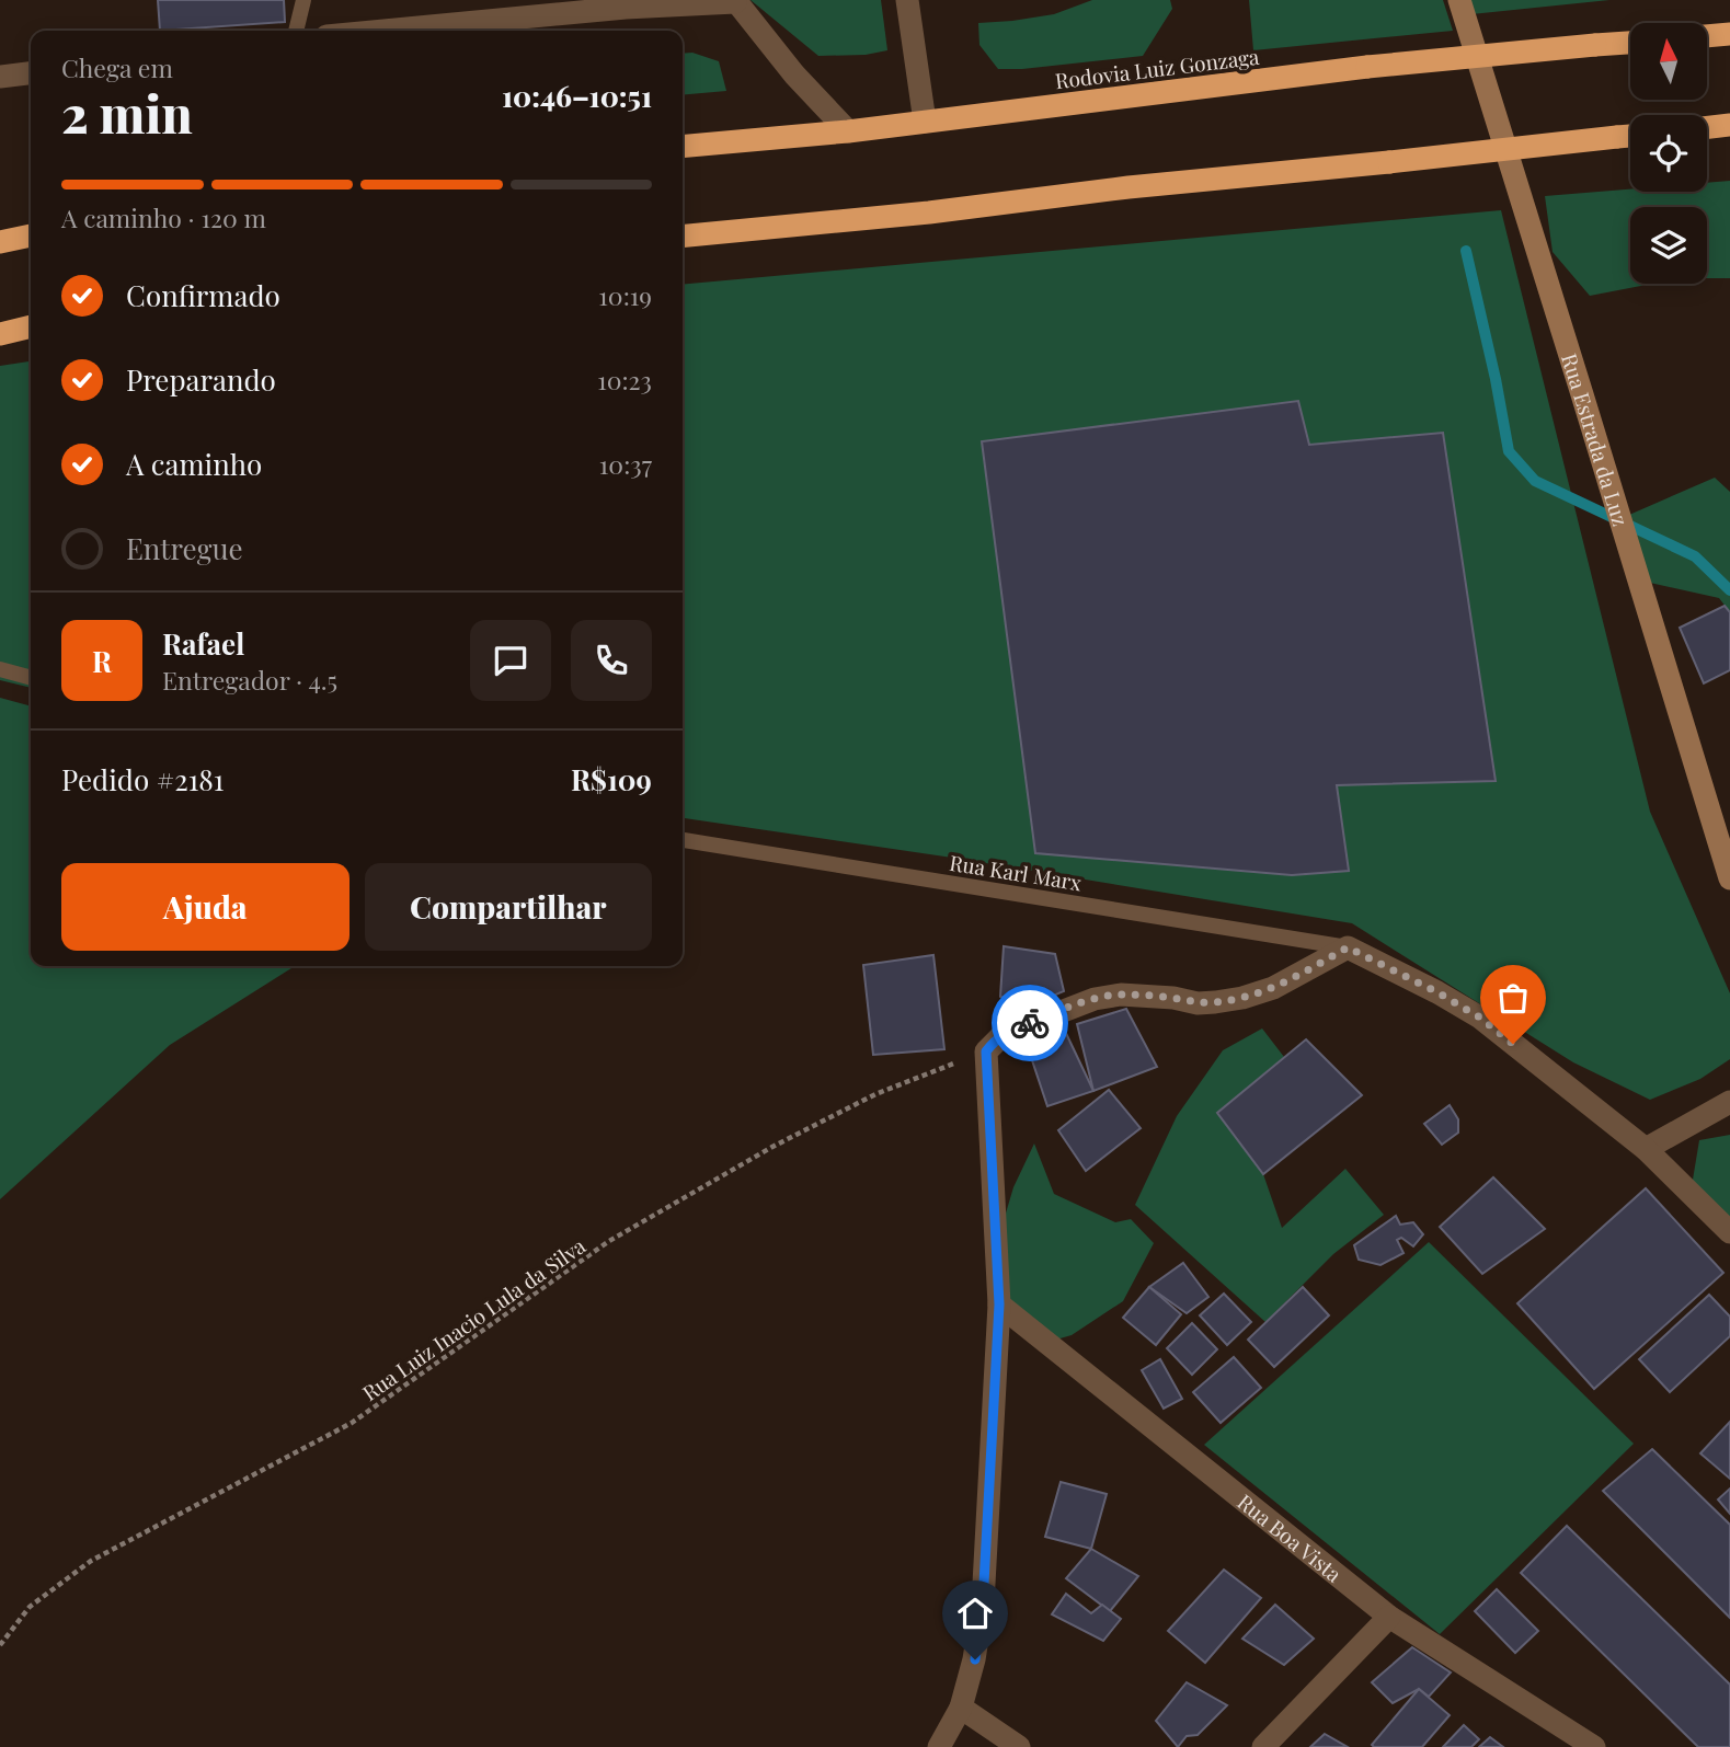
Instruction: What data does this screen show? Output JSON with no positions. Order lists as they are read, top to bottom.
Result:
{
  "streets": {
    "highway": ["Rodovia Luiz Gonzaga"],
    "main road": ["Rua Estrada da Luz"],
    "street": ["Rua Boa Vista"],
    "lane": ["Rua Karl Marx"],
    "path": ["Rua Luiz Inacio Lula da Silva"]
  },
  "north": "top",
  "page": {
    "heading": ["2 min", "Chega em", "10:46–10:51"],
    "panel": [
      "Rafael",
      "Entregador · 4.5",
      "Pedido #2181",
      "R$109"
    ],
    "bar": "A caminho · 120 m",
    "list": [
      ["Confirmado", "10:19"],
      ["Preparando", "10:23"],
      ["A caminho", "10:37"],
      "Entregue"
    ],
    "round": "R",
    "buttons": ["Ajuda", "Compartilhar"]
  }
}
